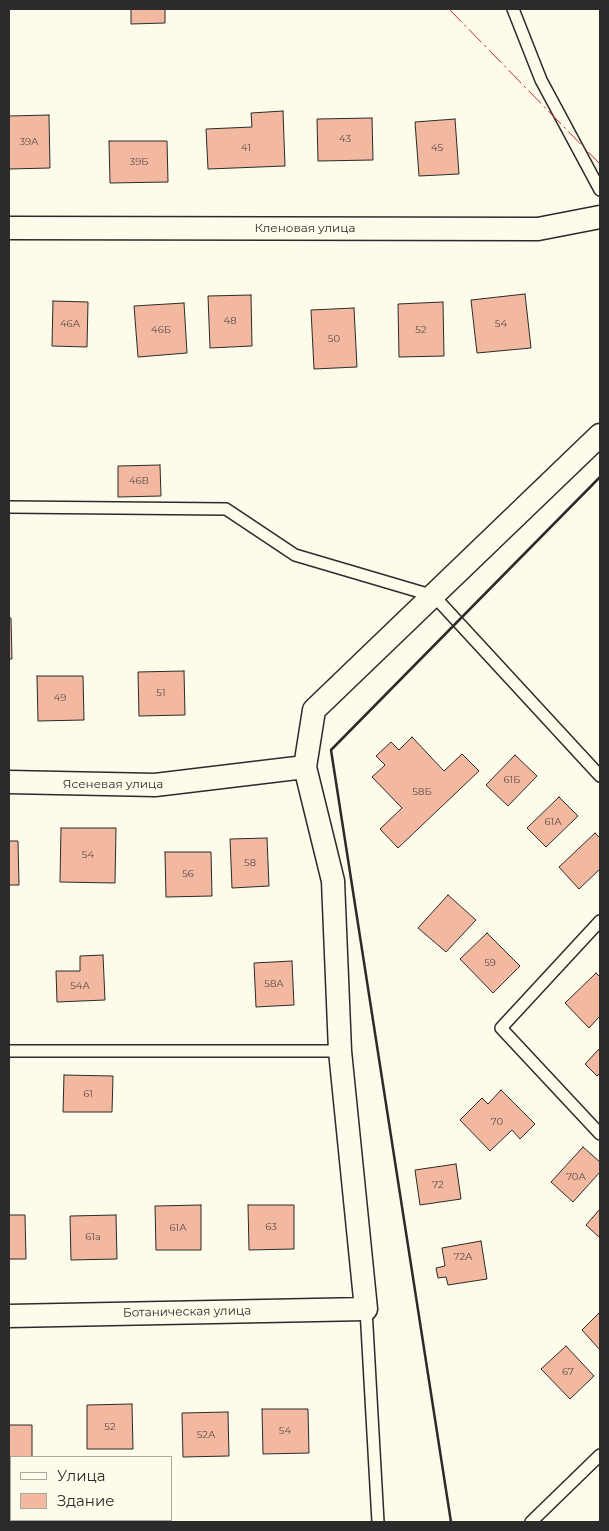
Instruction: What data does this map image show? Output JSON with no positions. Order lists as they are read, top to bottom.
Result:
{
  "streets": {
    "street": ["Кленовая улица", "Ясеневая улица", "Ботаническая улица"]
  },
  "house_numbers": [
    "43",
    "39А",
    "41",
    "45",
    "39Б",
    "48",
    "46А",
    "54",
    "46Б",
    "52",
    "50",
    "46В",
    "51",
    "49",
    "61Б",
    "58Б",
    "61А",
    "54",
    "58",
    "56",
    "59",
    "58А",
    "54А",
    "61",
    "70",
    "70А",
    "72",
    "63",
    "61А",
    "61а",
    "72А",
    "67",
    "52",
    "54",
    "52А"
  ],
  "legend": ["Улица", "Здание"]
}
